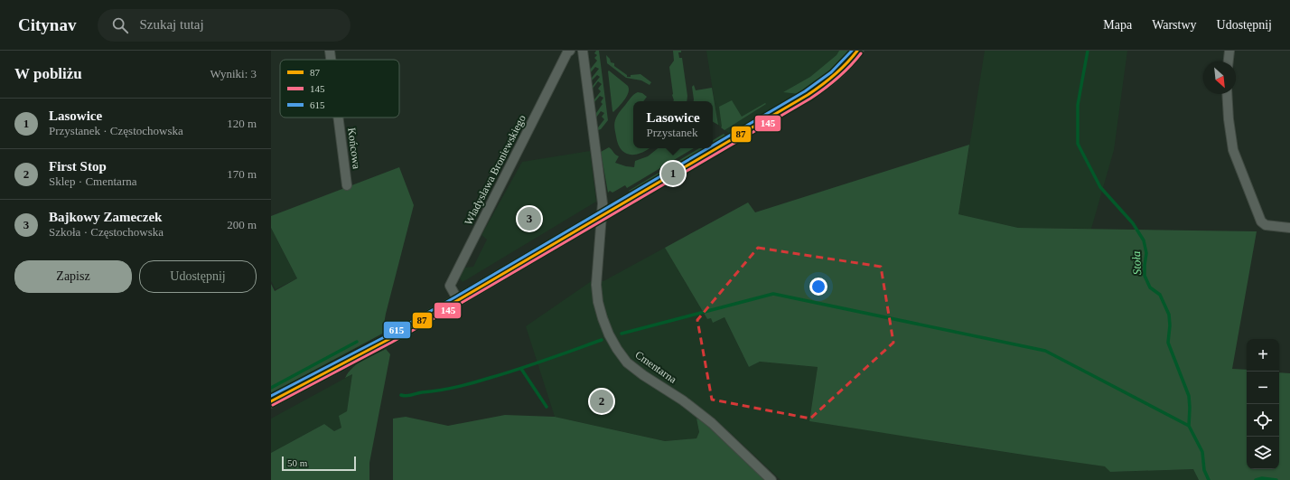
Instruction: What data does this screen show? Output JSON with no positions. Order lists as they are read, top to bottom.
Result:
{
  "streets": {
    "street": ["Końcowa", "Władysława Broniewskiego", "Cmentarna"]
  },
  "water": ["Stoła"],
  "lines": ["transit line 87", "transit line 615", "transit line 145"],
  "legend": ["87", "145", "615"],
  "scale_bar": "50 m",
  "north": "bottom right",
  "page": {
    "header": "Citynav",
    "search": "Szukaj tutaj",
    "nav": ["Mapa", "Warstwy", "Udostępnij"],
    "heading": ["W pobliżu", "Wyniki: 3"],
    "list": [
      {
        "mark": "1",
        "name": "Lasowice",
        "note": "Przystanek · Częstochowska",
        "value": "120 m"
      },
      {
        "mark": "2",
        "name": "First Stop",
        "note": "Sklep · Cmentarna",
        "value": "170 m"
      },
      {
        "mark": "3",
        "name": "Bajkowy Zameczek",
        "note": "Szkoła · Częstochowska",
        "value": "200 m"
      }
    ],
    "popup": ["Lasowice", "Przystanek"],
    "pins": ["1", "3", "2"],
    "buttons": ["Zapisz", "Udostępnij"],
    "map_buttons": ["+", "−"],
    "scale": "50 m"
  }
}
